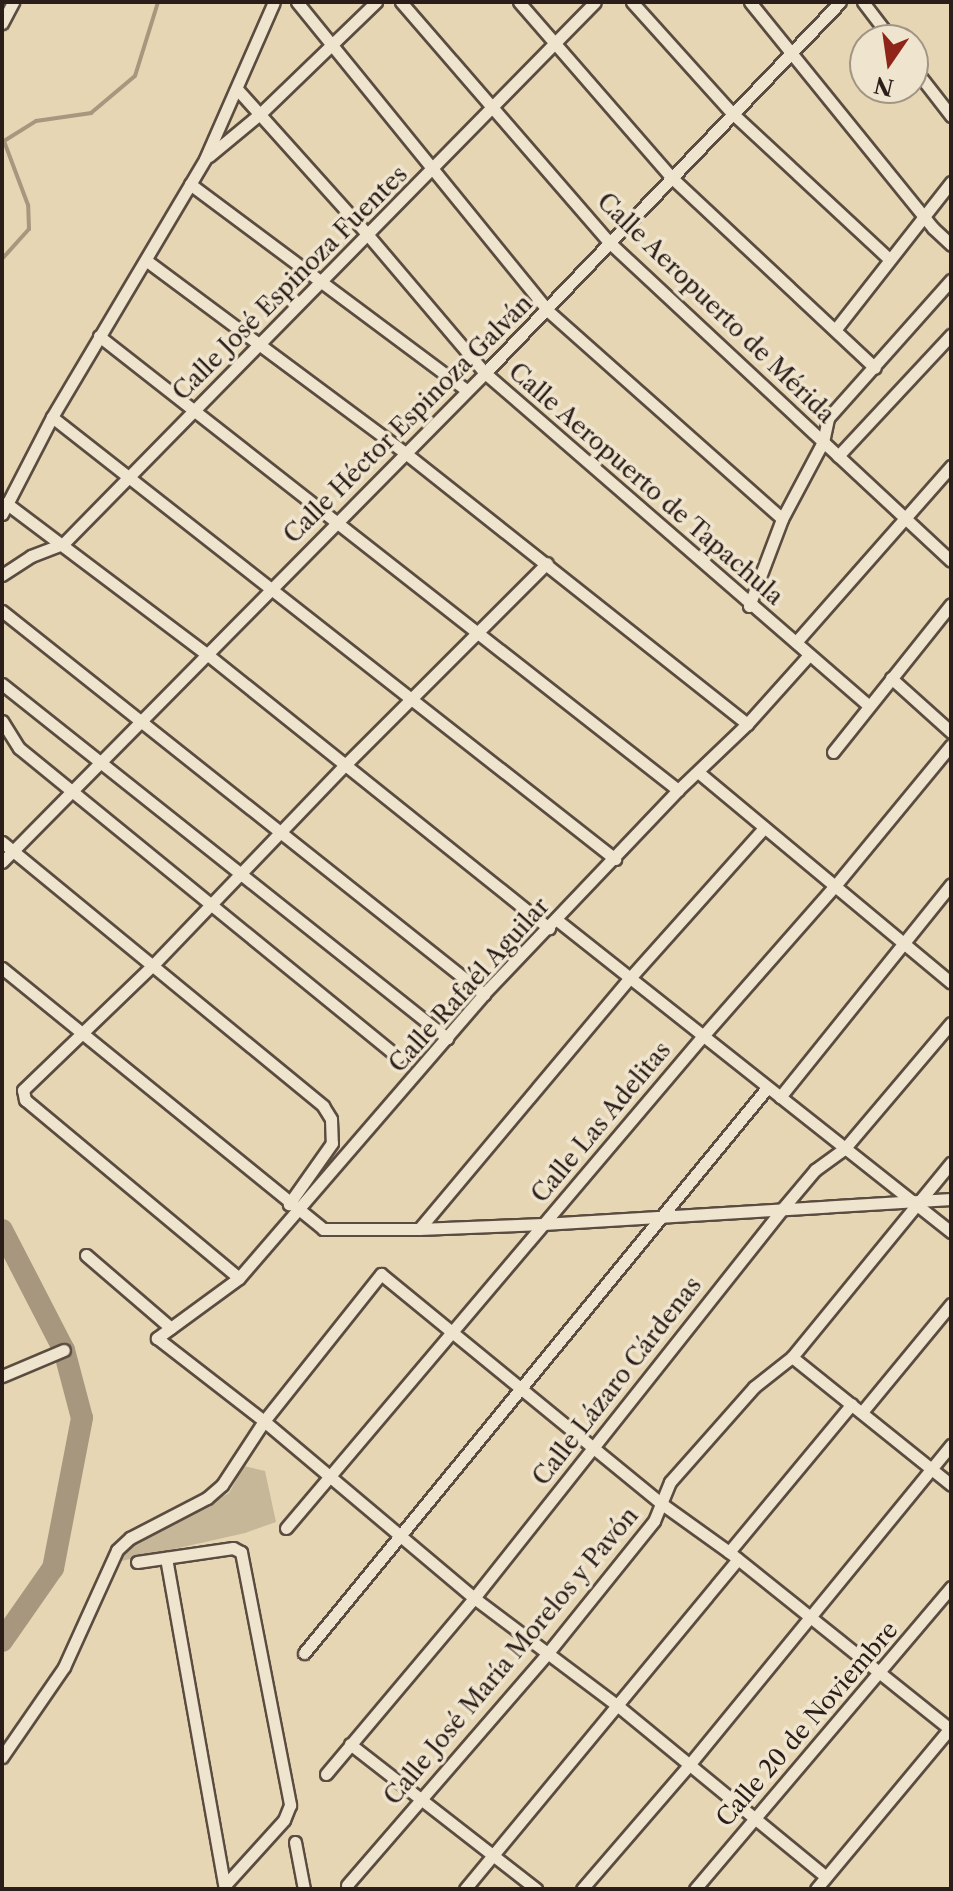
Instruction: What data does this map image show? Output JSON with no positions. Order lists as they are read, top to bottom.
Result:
{
  "streets": {
    "street": [
      "Calle José Espinoza Fuentes",
      "Calle Aeropuerto de Mérida",
      "Calle Héctor Espinoza Galván",
      "Calle Aeropuerto de Tapachula",
      "Calle Rafaél Aguilar",
      "Calle Las Adelitas",
      "Calle Lázaro Cárdenas",
      "Calle José María Morelos y Pavón",
      "Calle 20 de Noviembre"
    ]
  },
  "crossings": [
    ["Calle José Espinoza Fuentes", "Calle Aeropuerto de Mérida"],
    ["Calle José Espinoza Fuentes", "Calle Aeropuerto de Tapachula"],
    ["Calle Aeropuerto de Mérida", "Calle Héctor Espinoza Galván"],
    ["Calle Héctor Espinoza Galván", "Calle Aeropuerto de Tapachula"],
    ["Calle Aeropuerto de Tapachula", "Calle Rafaél Aguilar"]
  ],
  "north": "bottom"
}
